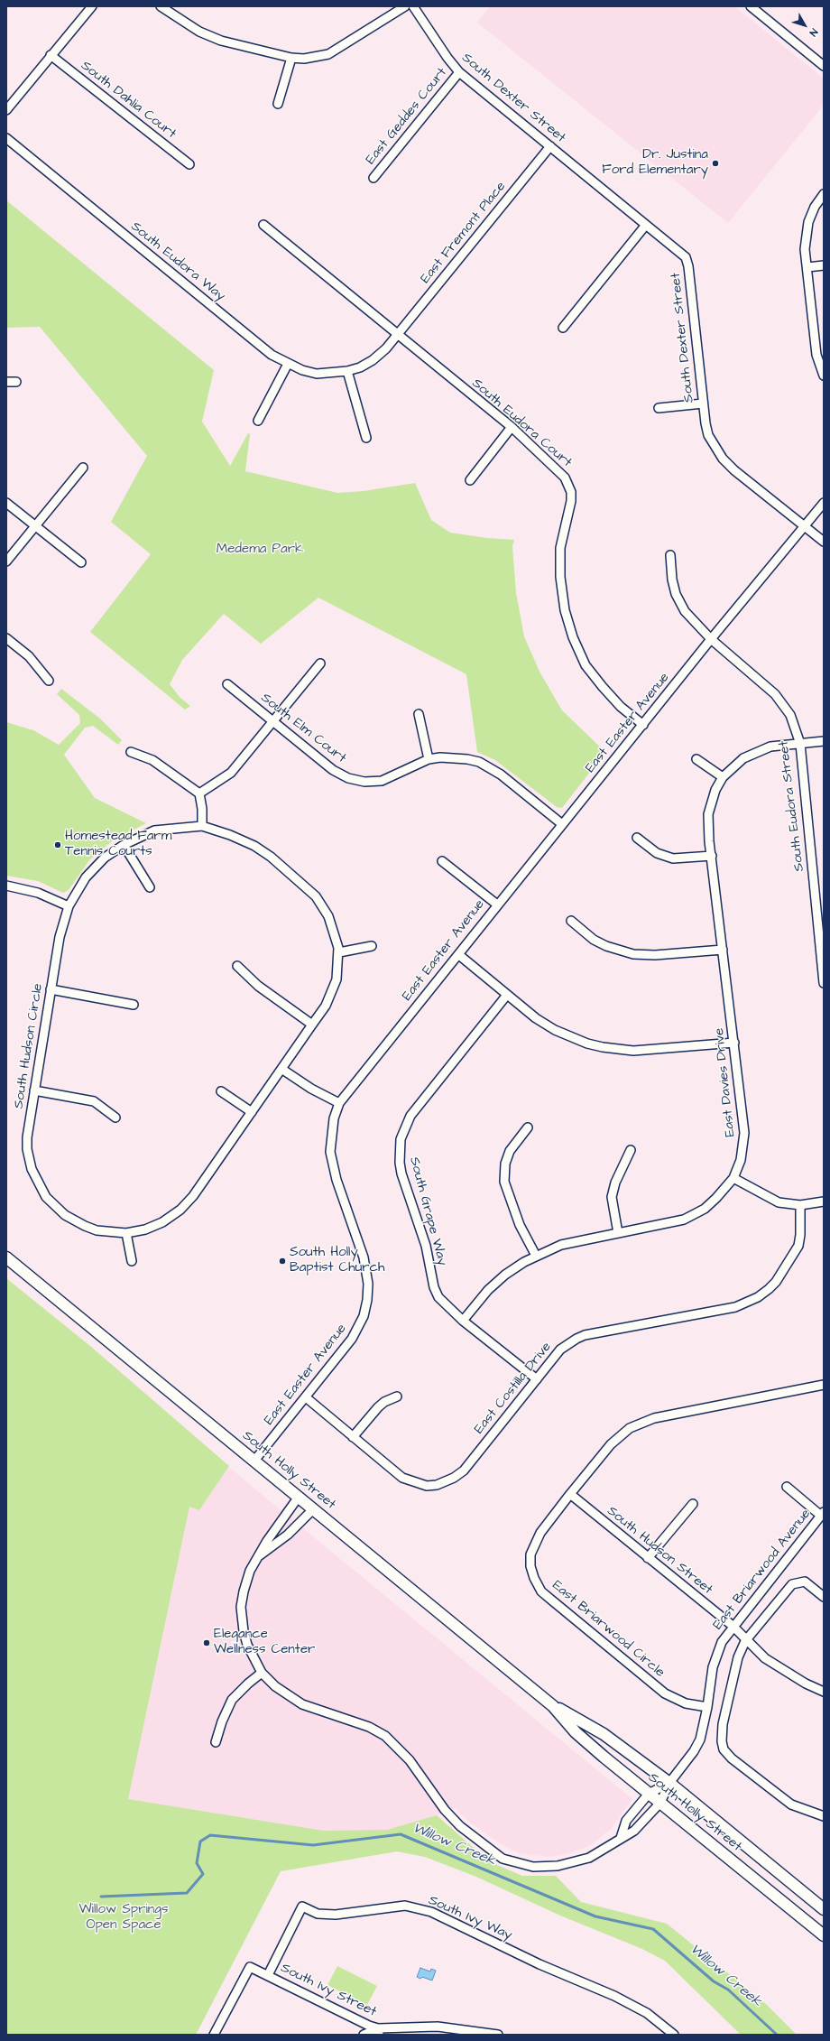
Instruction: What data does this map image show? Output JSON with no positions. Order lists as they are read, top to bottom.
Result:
{
  "streets": {
    "main road": ["South Holly Street"],
    "street": [
      "South Dexter Street",
      "South Dahlia Court",
      "East Geddes Court",
      "East Fremont Place",
      "South Eudora Way",
      "South Eudora Court",
      "East Easter Avenue",
      "South Elm Court",
      "South Eudora Street",
      "South Hudson Circle",
      "East Davies Drive",
      "South Grape Way",
      "East Costilla Drive",
      "South Hudson Street",
      "East Briarwood Avenue",
      "East Briarwood Circle",
      "South Ivy Way",
      "South Ivy Street"
    ]
  },
  "crossings": [
    ["South Dexter Street", "East Geddes Court"],
    ["South Dexter Street", "East Fremont Place"],
    ["South Dexter Street", "East Easter Avenue"],
    ["East Fremont Place", "South Eudora Way"],
    ["East Fremont Place", "South Eudora Court"],
    ["South Eudora Way", "South Eudora Court"],
    ["South Eudora Court", "East Easter Avenue"],
    ["East Easter Avenue", "South Elm Court"],
    ["East Easter Avenue", "South Eudora Street"],
    ["East Easter Avenue", "East Costilla Drive"],
    ["East Easter Avenue", "South Holly Street"],
    ["South Eudora Street", "East Davies Drive"],
    ["East Davies Drive", "South Grape Way"],
    ["South Grape Way", "East Costilla Drive"],
    ["South Holly Street", "East Briarwood Avenue"],
    ["South Hudson Street", "East Briarwood Avenue"],
    ["South Hudson Street", "East Briarwood Circle"],
    ["East Briarwood Avenue", "East Briarwood Circle"],
    ["South Ivy Way", "South Ivy Street"]
  ],
  "water": ["Willow Creek"],
  "parks": ["Medema Park", "Willow Springs Open Space"],
  "places": [
    "Dr. Justina Ford Elementary",
    "Homestead Farm Tennis Courts",
    "South Holly Baptist Church",
    "Elegance Wellness Center"
  ],
  "north": "bottom right"
}
